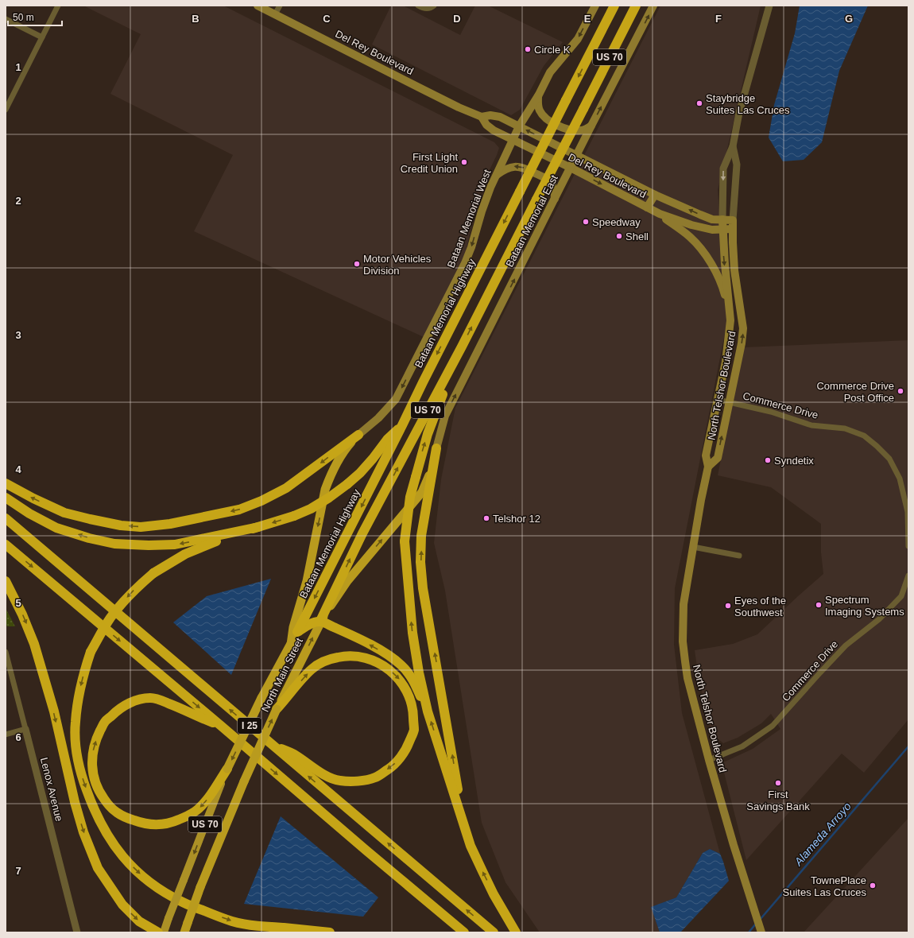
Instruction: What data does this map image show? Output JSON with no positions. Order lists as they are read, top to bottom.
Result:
{
  "streets": {
    "highway": [
      "US 70",
      "Bataan Memorial Highway",
      "North Main Street",
      "I 25"
    ],
    "main road": [
      "Del Rey Boulevard",
      "Bataan Memorial West",
      "Bataan Memorial East",
      "North Telshor Boulevard"
    ],
    "street": ["Commerce Drive", "Lenox Avenue"]
  },
  "crossings": [
    ["Del Rey Boulevard", "Bataan Memorial West"],
    ["Del Rey Boulevard", "Bataan Memorial East"],
    ["Del Rey Boulevard", "North Telshor Boulevard"],
    ["US 70", "Bataan Memorial Highway"],
    ["US 70", "North Main Street"],
    ["Bataan Memorial East", "North Main Street"],
    ["North Telshor Boulevard", "Commerce Drive"]
  ],
  "one_way": ["Bataan Memorial West", "Bataan Memorial East"],
  "water": ["Alameda Arroyo"],
  "places": [
    "Circle K",
    "Staybridge Suites Las Cruces",
    "First Light Credit Union",
    "Speedway",
    "Shell",
    "Motor Vehicles Division",
    "Commerce Drive Post Office",
    "Syndetix",
    "Telshor 12",
    "Spectrum Imaging Systems",
    "Eyes of the Southwest",
    "First Savings Bank",
    "TownePlace Suites Las Cruces"
  ],
  "scale_bar": "50 m",
  "grid": {
    "columns": [
      "B",
      "C",
      "D",
      "E",
      "F",
      "G"
    ],
    "rows": [
      "1",
      "2",
      "3",
      "4",
      "5",
      "6",
      "7"
    ]
  }
}
